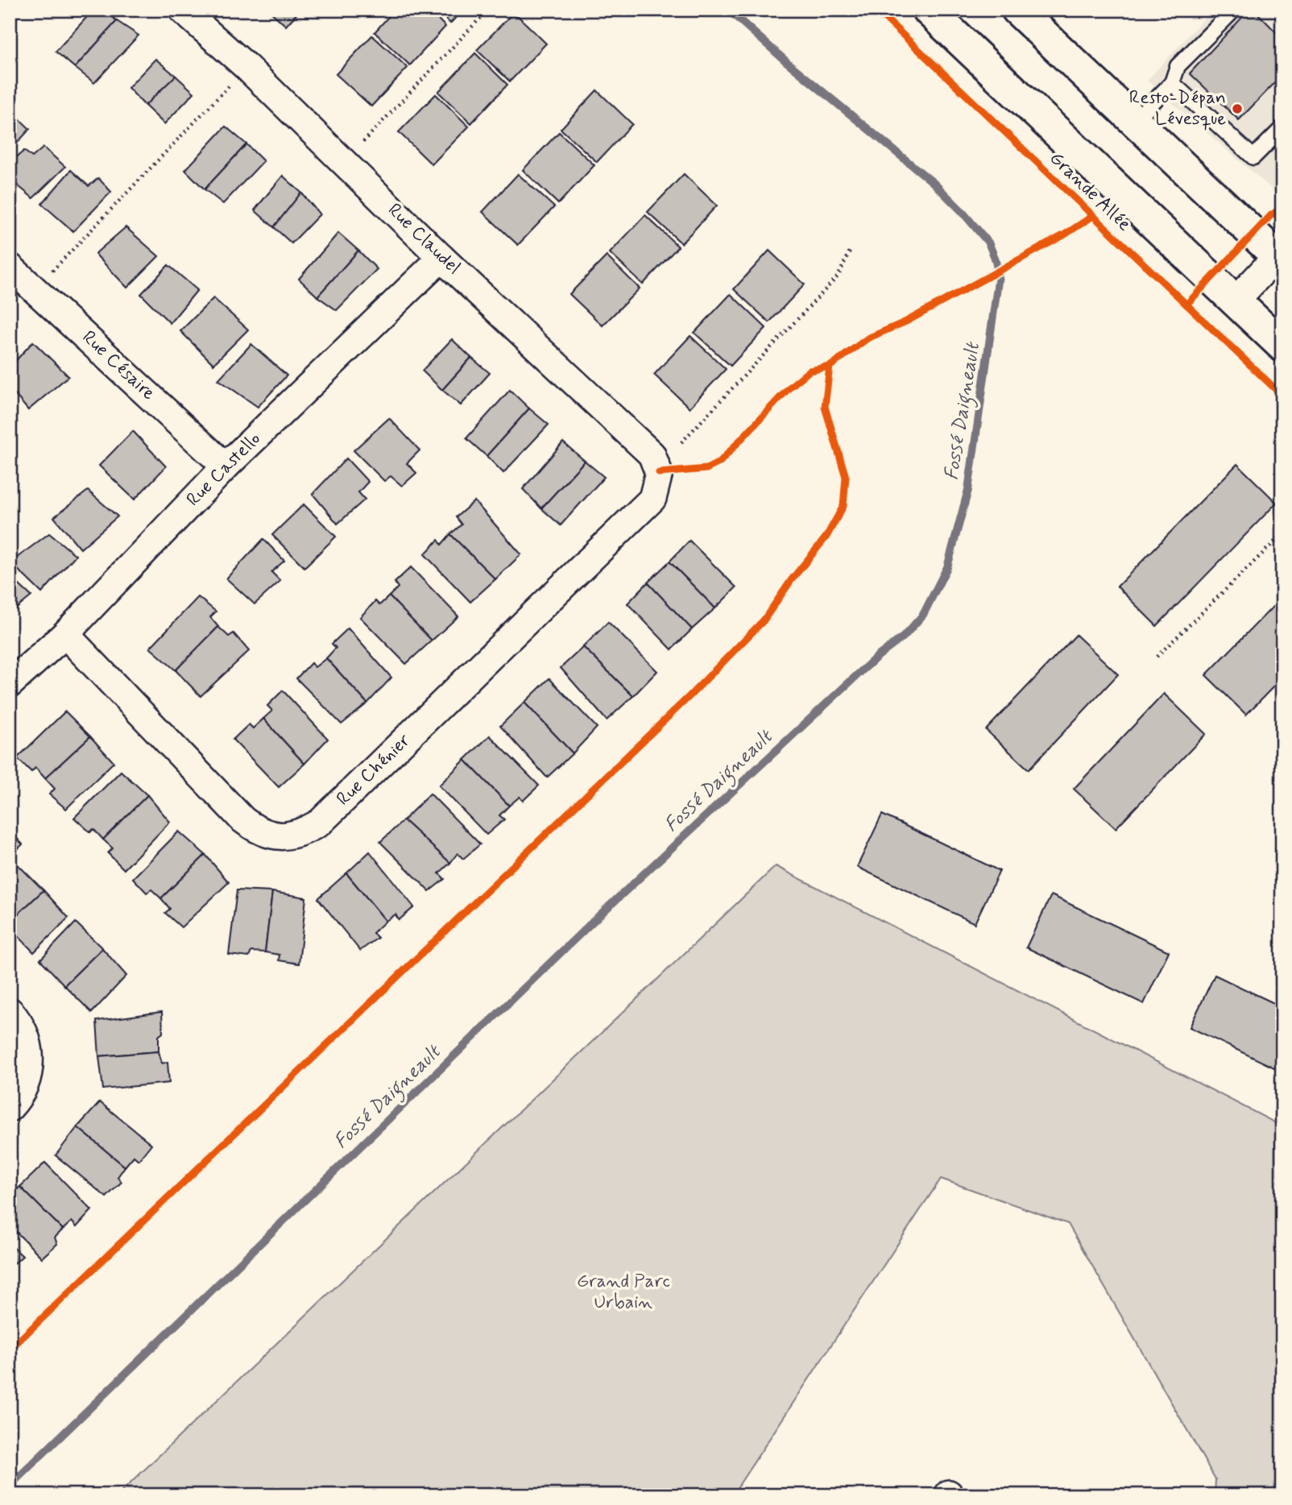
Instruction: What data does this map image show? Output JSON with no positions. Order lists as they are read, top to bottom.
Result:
{
  "streets": {
    "main road": ["Grande Allée"],
    "street": [
      "Rue Claudel",
      "Rue Césaire",
      "Rue Castello",
      "Rue Chénier"
    ]
  },
  "crossings": [
    ["Rue Claudel", "Rue Castello"],
    ["Rue Claudel", "Rue Chénier"],
    ["Rue Césaire", "Rue Castello"],
    ["Rue Castello", "Rue Chénier"]
  ],
  "water": ["Fossé Daigneault"],
  "parks": ["Grand Parc Urbain"],
  "places": ["Resto-Dépan Lévesque"]
}
